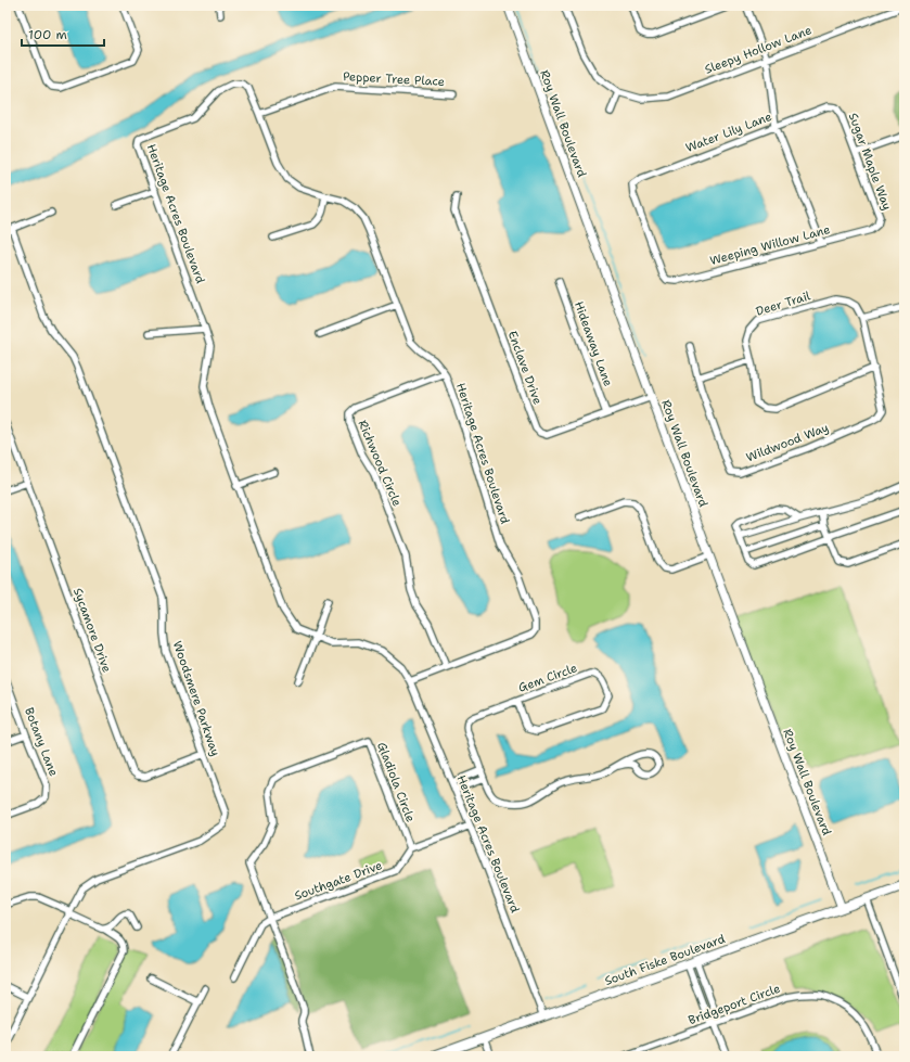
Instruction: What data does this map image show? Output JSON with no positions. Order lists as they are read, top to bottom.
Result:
{
  "streets": {
    "main road": ["South Fiske Boulevard"],
    "street": [
      "Sleepy Hollow Lane",
      "Pepper Tree Place",
      "Roy Wall Boulevard",
      "Water Lily Lane",
      "Sugar Maple Way",
      "Heritage Acres Boulevard",
      "Weeping Willow Lane",
      "Deer Trail",
      "Hideaway Lane",
      "Enclave Drive",
      "Wildwood Way",
      "Richwood Circle",
      "Sycamore Drive",
      "Gem Circle",
      "Woodsmere Parkway",
      "Botany Lane",
      "Gladiola Circle",
      "Southgate Drive",
      "Bridgeport Circle"
    ]
  },
  "crossings": [
    ["Pepper Tree Place", "Heritage Acres Boulevard"],
    ["Roy Wall Boulevard", "Enclave Drive"],
    ["Roy Wall Boulevard", "South Fiske Boulevard"],
    ["Water Lily Lane", "Sugar Maple Way"],
    ["Water Lily Lane", "Weeping Willow Lane"],
    ["Sugar Maple Way", "Weeping Willow Lane"],
    ["Heritage Acres Boulevard", "Richwood Circle"],
    ["Heritage Acres Boulevard", "South Fiske Boulevard"],
    ["Deer Trail", "Wildwood Way"],
    ["Hideaway Lane", "Enclave Drive"],
    ["Sycamore Drive", "Woodsmere Parkway"],
    ["Gladiola Circle", "Southgate Drive"]
  ],
  "scale_bar": "100 m"
}
